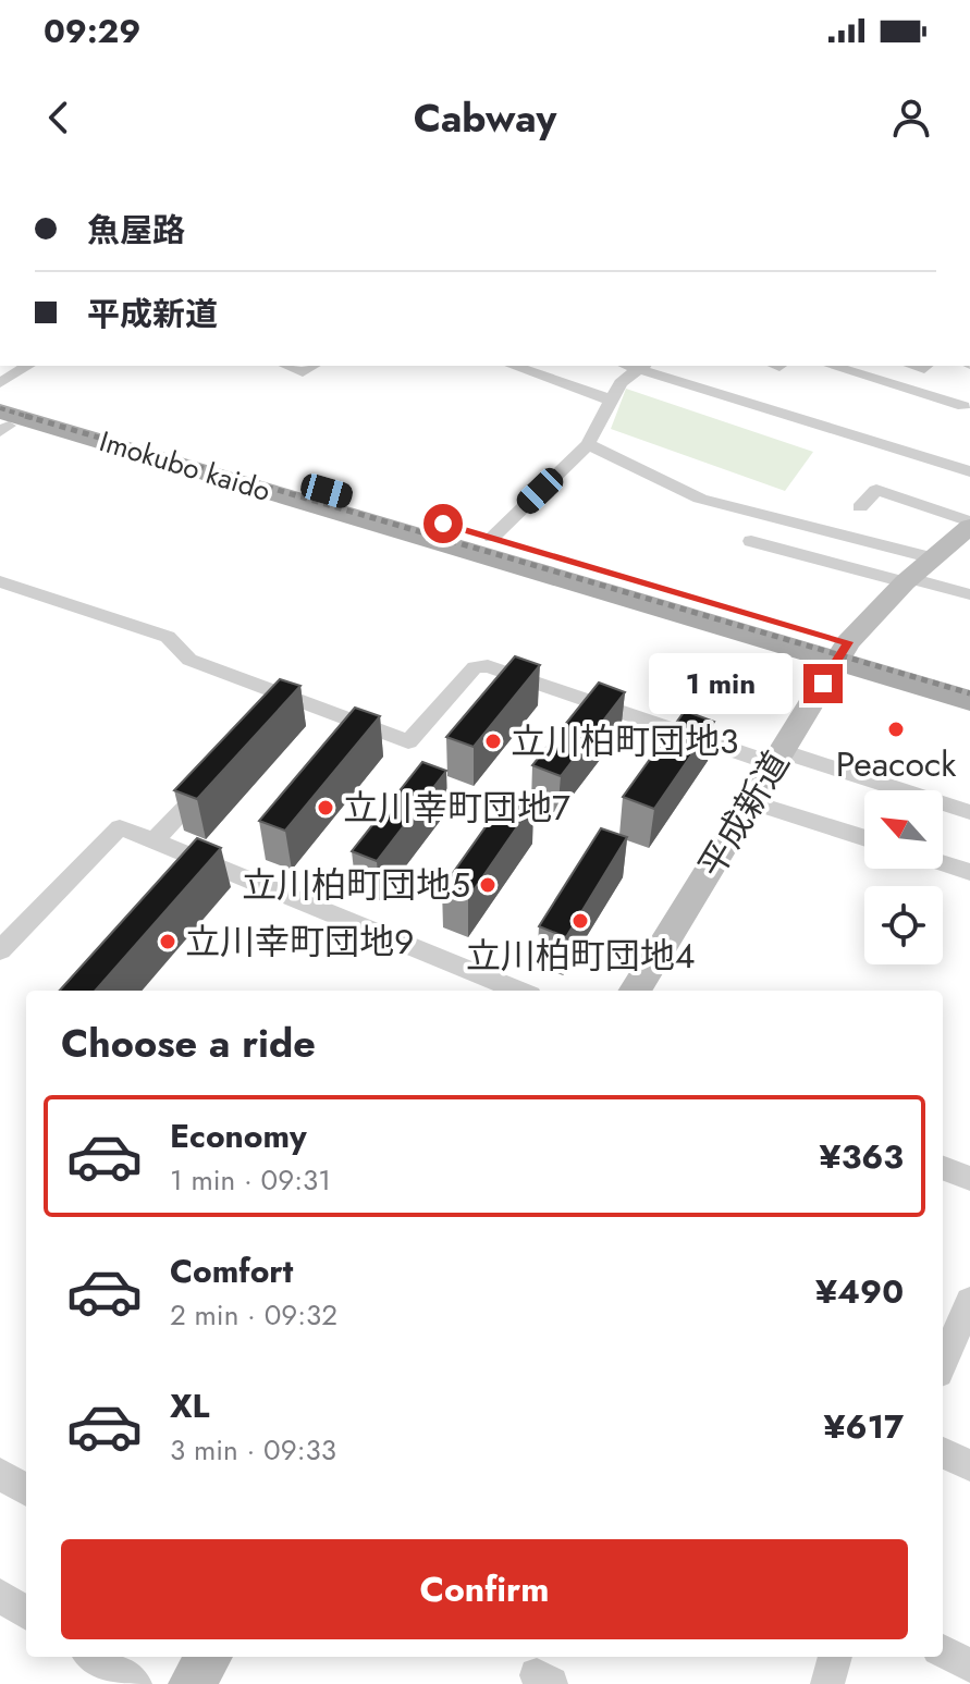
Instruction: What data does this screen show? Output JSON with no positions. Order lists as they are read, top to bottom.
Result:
{
  "streets": {
    "main road": ["Imokubo kaido"],
    "street": ["平成新道"]
  },
  "crossings": [
    ["Imokubo kaido", "平成新道"]
  ],
  "places": [
    "Peacock",
    "立川柏町団地3",
    "立川幸町団地7",
    "立川柏町団地5",
    "立川柏町団地4",
    "立川幸町団地9"
  ],
  "north": "top left",
  "page": {
    "status": "09:29",
    "header": "Cabway",
    "banner": ["魚屋路", "平成新道"],
    "bubble": "1 min",
    "heading": "Choose a ride",
    "list": [
      {
        "name": "Economy",
        "note": "1 min · 09:31",
        "value": "¥363"
      },
      {
        "name": "Comfort",
        "note": "2 min · 09:32",
        "value": "¥490"
      },
      {
        "name": "XL",
        "note": "3 min · 09:33",
        "value": "¥617"
      }
    ],
    "buttons": "Confirm"
  }
}
